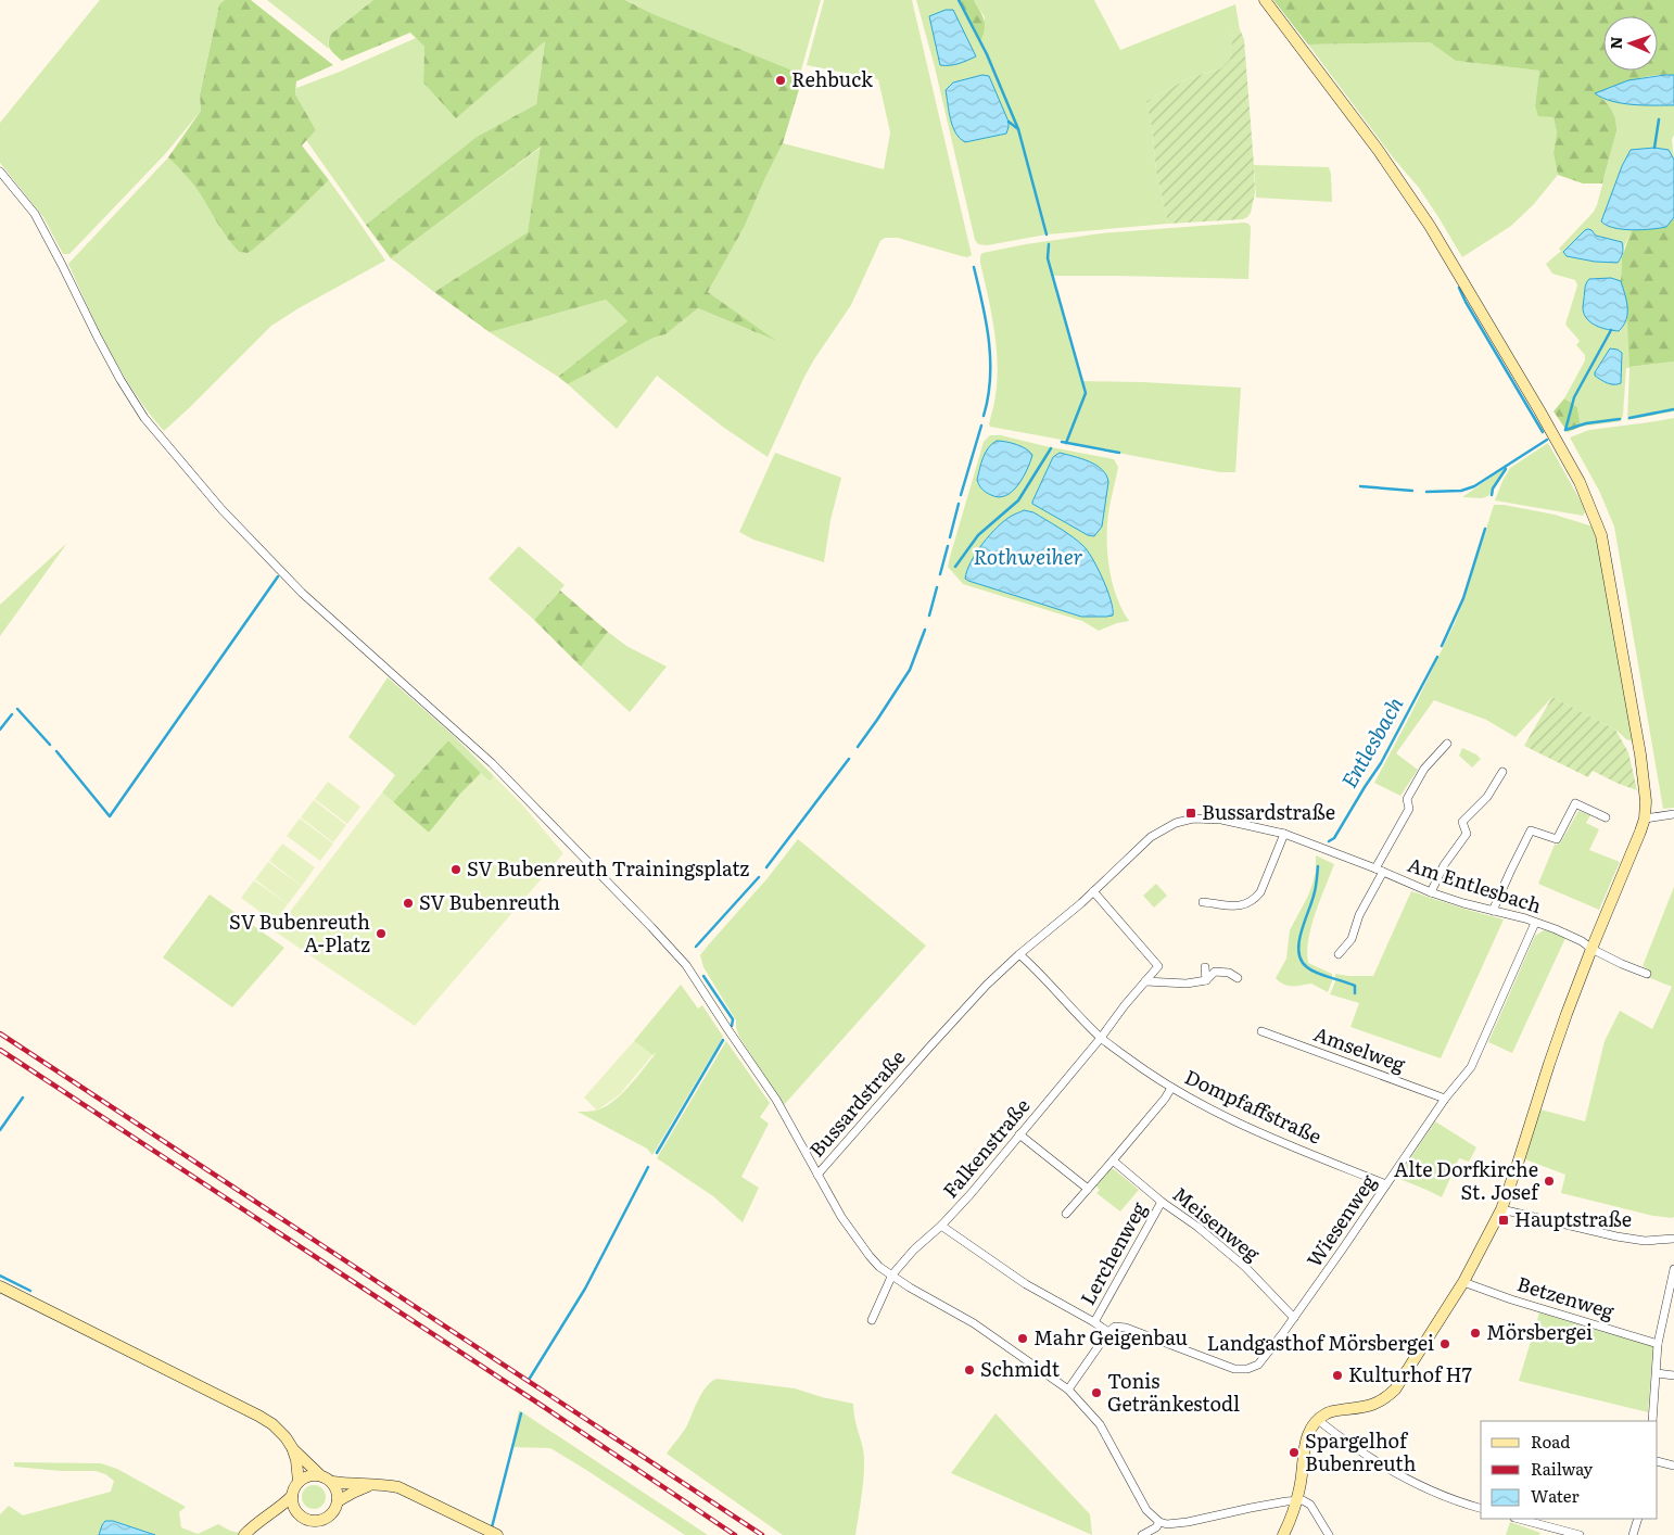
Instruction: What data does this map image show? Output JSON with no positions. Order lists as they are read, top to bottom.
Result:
{
  "streets": {
    "street": [
      "Am Entlesbach",
      "Amselweg",
      "Bussardstraße",
      "Dompfaffstraße",
      "Falkenstraße",
      "Wiesenweg",
      "Meisenweg",
      "Lerchenweg",
      "Betzenweg"
    ]
  },
  "crossings": [
    ["Am Entlesbach", "Bussardstraße"],
    ["Am Entlesbach", "Wiesenweg"],
    ["Amselweg", "Wiesenweg"],
    ["Bussardstraße", "Dompfaffstraße"],
    ["Bussardstraße", "Falkenstraße"],
    ["Dompfaffstraße", "Falkenstraße"],
    ["Dompfaffstraße", "Wiesenweg"],
    ["Wiesenweg", "Meisenweg"],
    ["Meisenweg", "Lerchenweg"]
  ],
  "water": ["Rothweiher", "Entlesbach"],
  "places": {
    "other": [
      "Rehbuck",
      "SV Bubenreuth Trainingsplatz",
      "SV Bubenreuth",
      "SV Bubenreuth A-Platz",
      "Alte Dorfkirche St. Josef",
      "Mörsbergei",
      "Mahr Geigenbau",
      "Landgasthof Mörsbergei",
      "Schmidt",
      "Kulturhof H7",
      "Tonis Getränkestodl",
      "Spargelhof Bubenreuth"
    ],
    "transit": ["Bussardstraße", "Hauptstraße"]
  },
  "legend": ["Road", "Railway", "Water"],
  "north": "left"
}
